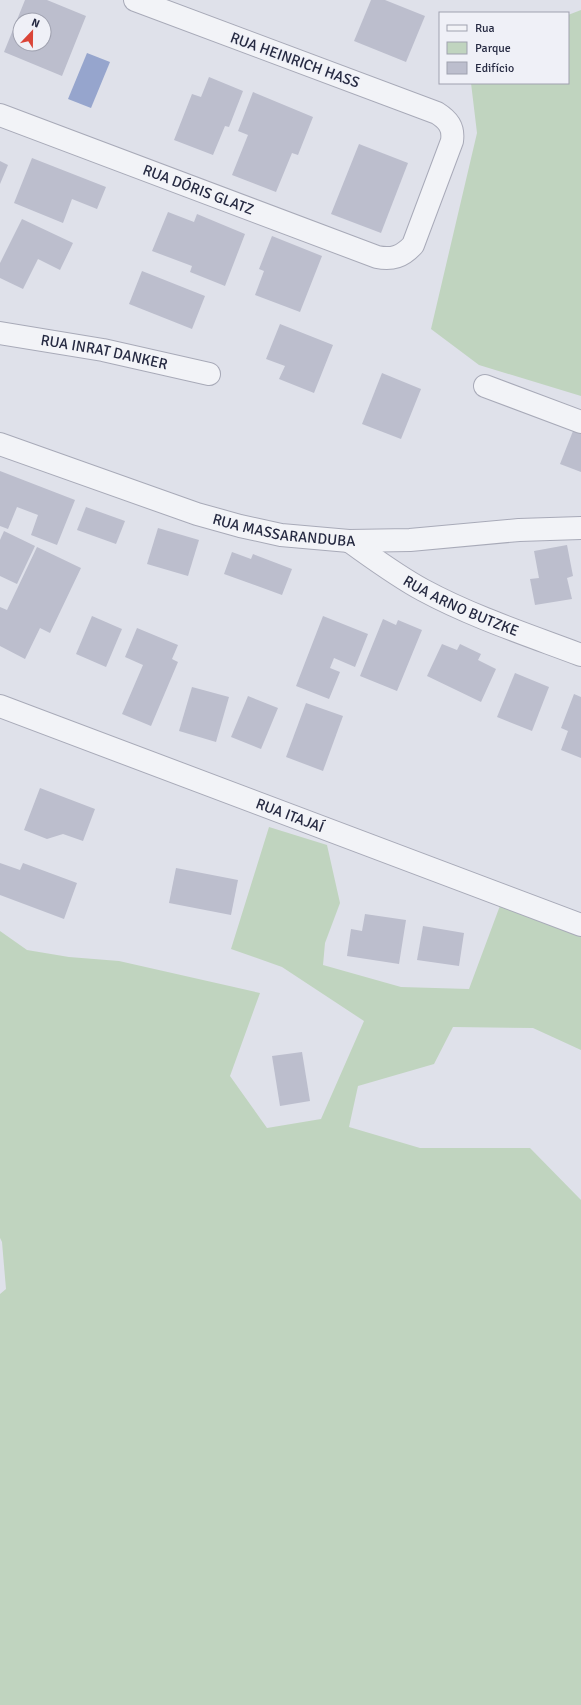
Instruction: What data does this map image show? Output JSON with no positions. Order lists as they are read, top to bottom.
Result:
{
  "streets": {
    "street": [
      "RUA HEINRICH HASS",
      "RUA DÓRIS GLATZ",
      "RUA INRAT DANKER",
      "RUA MASSARANDUBA",
      "RUA ARNO BUTZKE",
      "RUA ITAJAÍ"
    ]
  },
  "crossings": [
    ["RUA HEINRICH HASS", "RUA DÓRIS GLATZ"],
    ["RUA MASSARANDUBA", "RUA ARNO BUTZKE"]
  ],
  "legend": ["Rua", "Parque", "Edifício"],
  "north": "top"
}
